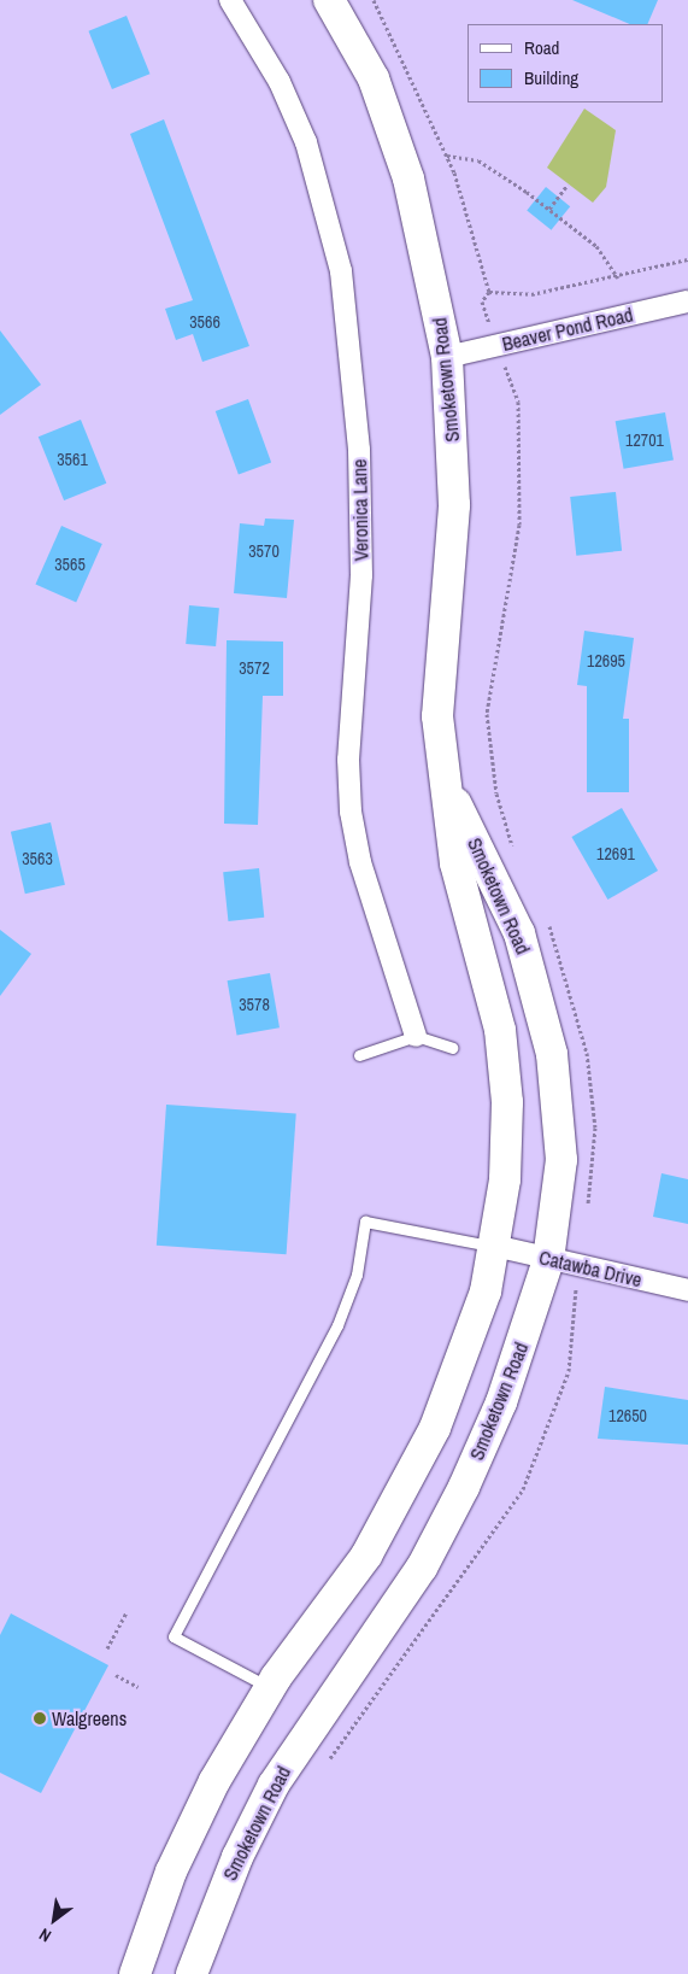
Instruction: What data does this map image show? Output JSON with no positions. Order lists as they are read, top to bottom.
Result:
{
  "streets": {
    "main road": ["Smoketown Road"],
    "street": ["Beaver Pond Road", "Veronica Lane", "Catawba Drive"]
  },
  "crossings": [
    ["Beaver Pond Road", "Smoketown Road"],
    ["Smoketown Road", "Catawba Drive"]
  ],
  "places": ["Walgreens"],
  "house_numbers": [
    "3566",
    "12701",
    "3561",
    "3570",
    "3565",
    "12695",
    "3572",
    "12691",
    "3563",
    "3578",
    "12650"
  ],
  "legend": ["Road", "Building"],
  "north": "bottom left"
}
